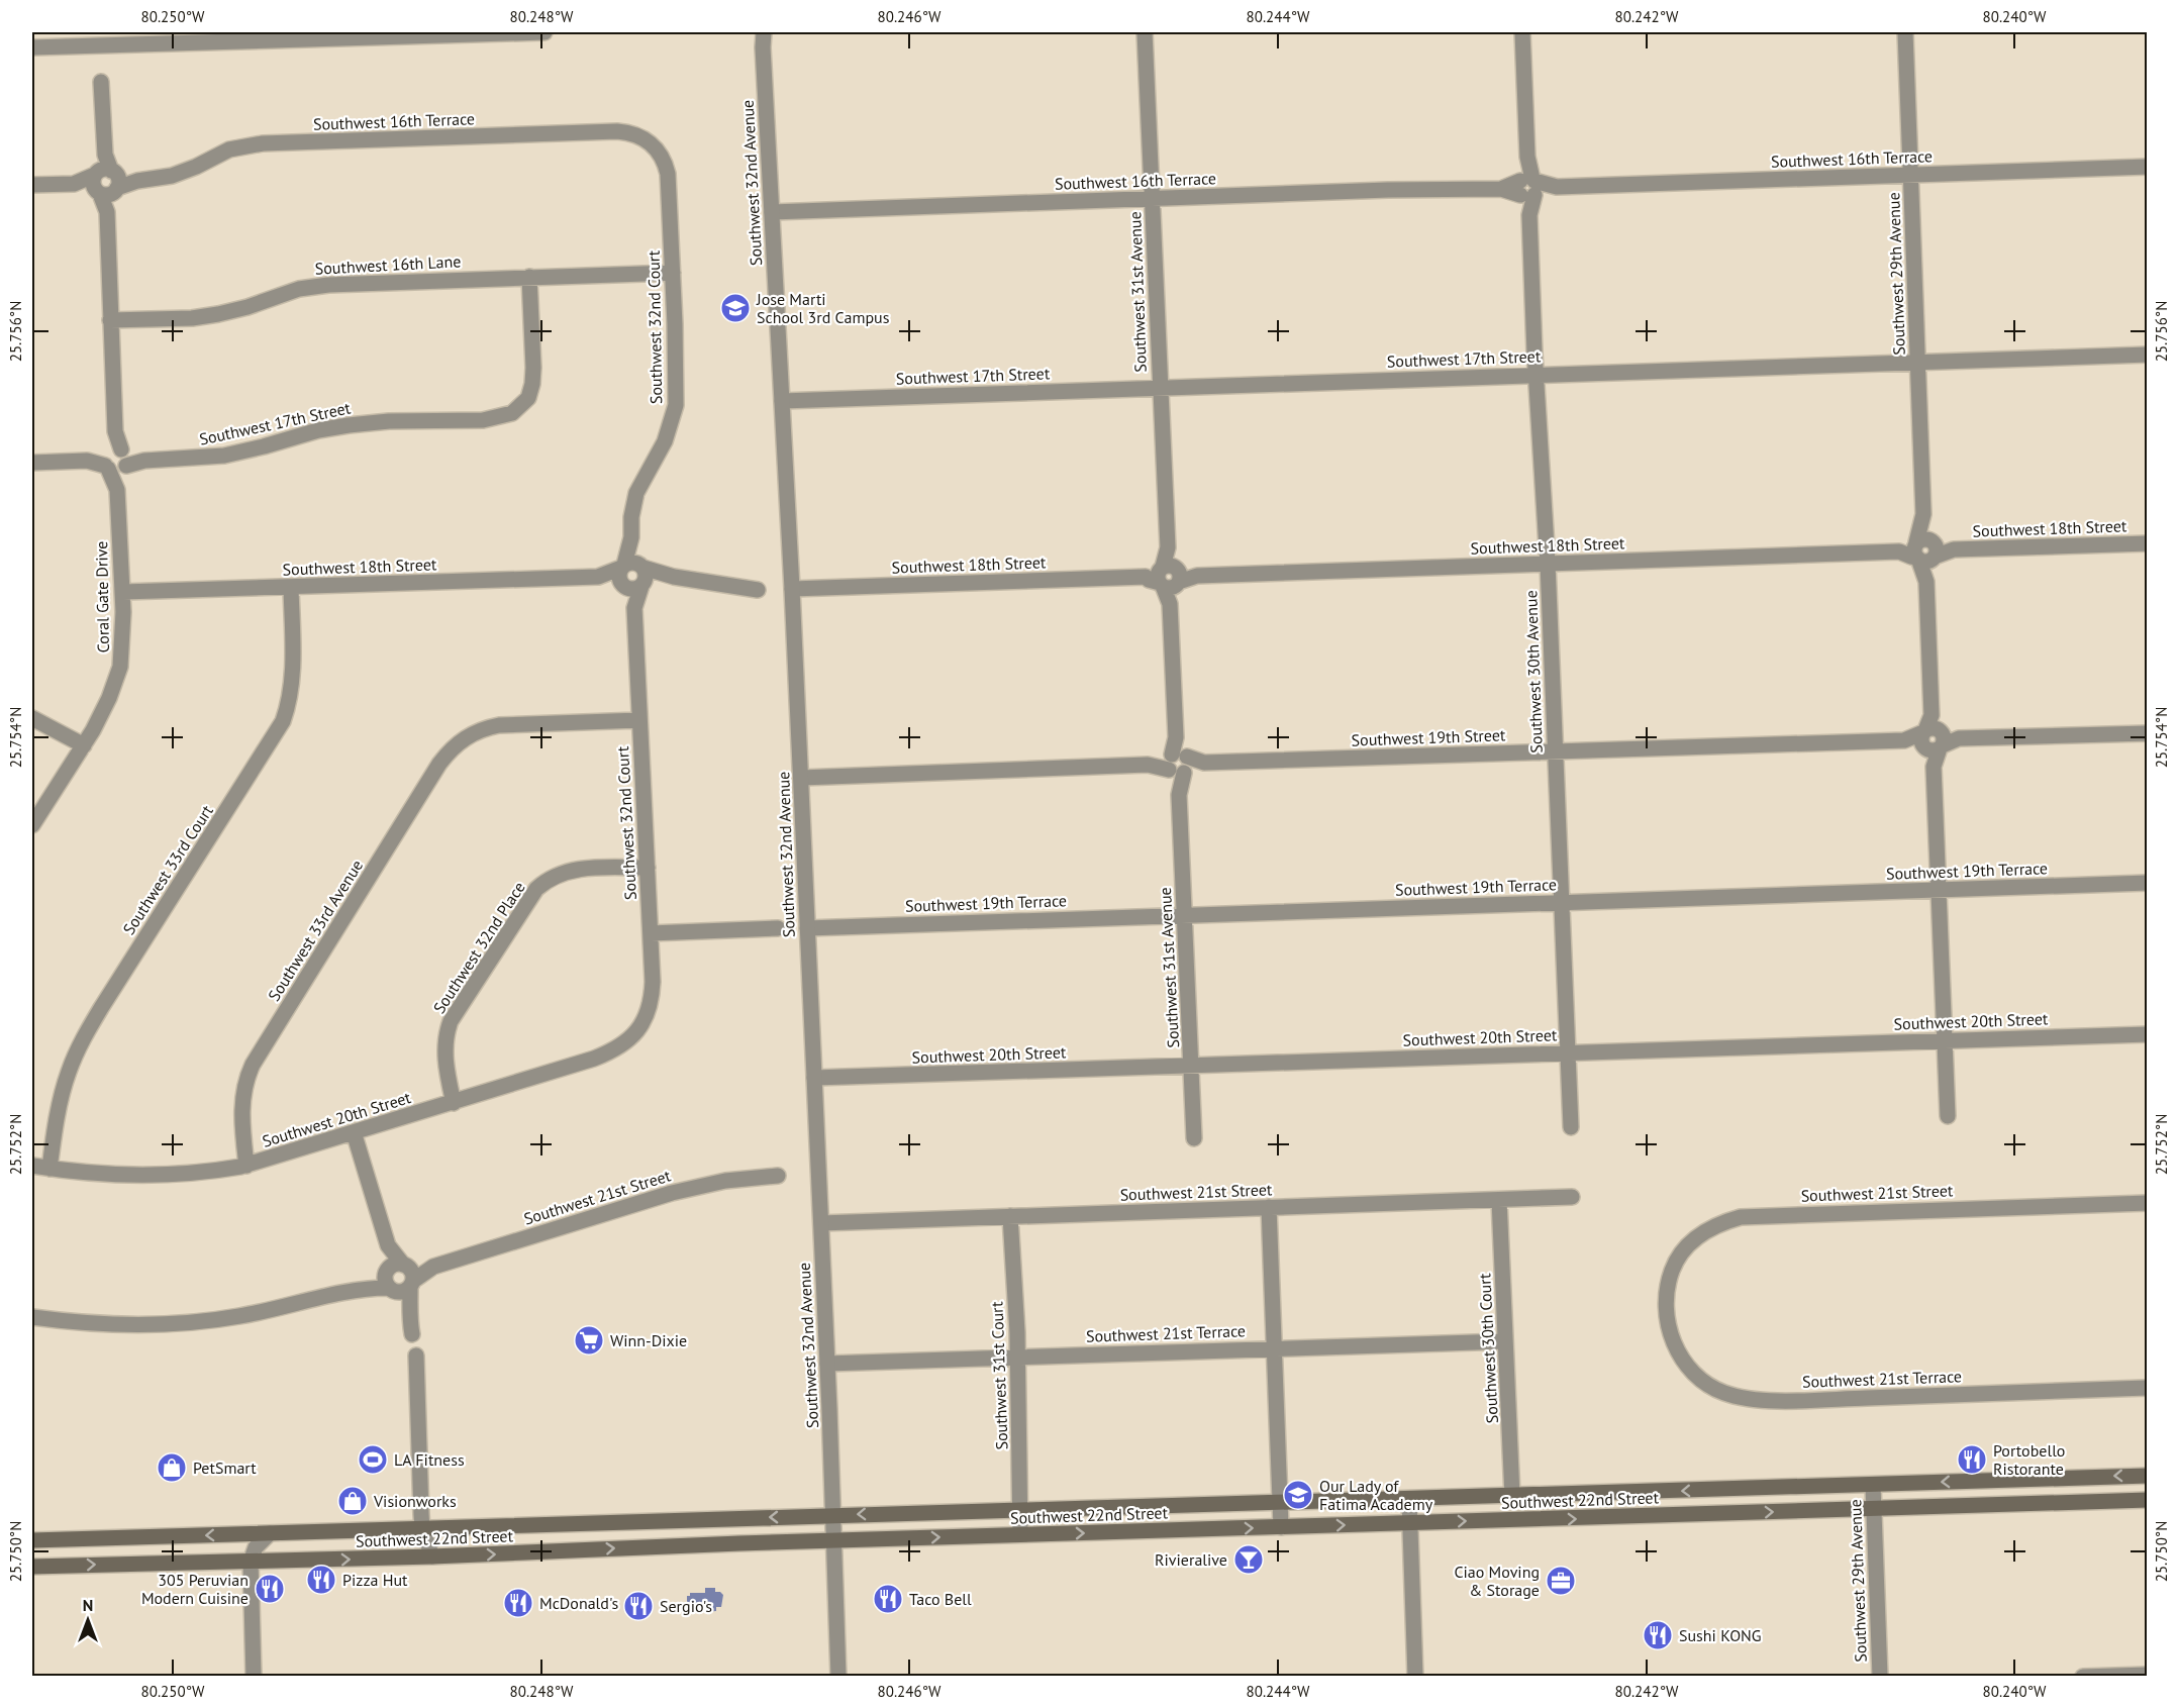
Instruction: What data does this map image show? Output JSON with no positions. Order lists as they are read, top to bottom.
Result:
{
  "streets": {
    "main road": ["Southwest 22nd Street"],
    "street": [
      "Southwest 16th Terrace",
      "Southwest 32nd Avenue",
      "Southwest 16th Lane",
      "Southwest 29th Avenue",
      "Southwest 31st Avenue",
      "Southwest 32nd Court",
      "Southwest 17th Street",
      "Southwest 18th Street",
      "Coral Gate Drive",
      "Southwest 30th Avenue",
      "Southwest 19th Street",
      "Southwest 33rd Court",
      "Southwest 19th Terrace",
      "Southwest 33rd Avenue",
      "Southwest 32nd Place",
      "Southwest 20th Street",
      "Southwest 21st Street",
      "Southwest 21st Terrace",
      "Southwest 30th Court",
      "Southwest 31st Court"
    ]
  },
  "crossings": [
    ["Southwest 16th Terrace", "Southwest 32nd Avenue"],
    ["Southwest 16th Terrace", "Southwest 29th Avenue"],
    ["Southwest 16th Terrace", "Southwest 31st Avenue"],
    ["Southwest 16th Terrace", "Southwest 32nd Court"],
    ["Southwest 16th Terrace", "Coral Gate Drive"],
    ["Southwest 16th Terrace", "Southwest 30th Avenue"],
    ["Southwest 32nd Avenue", "Southwest 17th Street"],
    ["Southwest 32nd Avenue", "Southwest 18th Street"],
    ["Southwest 32nd Avenue", "Southwest 19th Terrace"],
    ["Southwest 32nd Avenue", "Southwest 20th Street"],
    ["Southwest 32nd Avenue", "Southwest 21st Street"],
    ["Southwest 32nd Avenue", "Southwest 21st Terrace"],
    ["Southwest 32nd Avenue", "Southwest 22nd Street"],
    ["Southwest 16th Lane", "Southwest 32nd Court"],
    ["Southwest 16th Lane", "Southwest 17th Street"],
    ["Southwest 16th Lane", "Coral Gate Drive"],
    ["Southwest 29th Avenue", "Southwest 17th Street"],
    ["Southwest 29th Avenue", "Southwest 18th Street"],
    ["Southwest 29th Avenue", "Southwest 19th Street"],
    ["Southwest 29th Avenue", "Southwest 19th Terrace"],
    ["Southwest 29th Avenue", "Southwest 20th Street"],
    ["Southwest 29th Avenue", "Southwest 22nd Street"],
    ["Southwest 31st Avenue", "Southwest 17th Street"],
    ["Southwest 31st Avenue", "Southwest 18th Street"],
    ["Southwest 31st Avenue", "Southwest 19th Street"],
    ["Southwest 31st Avenue", "Southwest 19th Terrace"],
    ["Southwest 31st Avenue", "Southwest 20th Street"],
    ["Southwest 32nd Court", "Southwest 18th Street"],
    ["Southwest 32nd Court", "Southwest 33rd Avenue"],
    ["Southwest 32nd Court", "Southwest 32nd Place"],
    ["Southwest 32nd Court", "Southwest 20th Street"],
    ["Southwest 17th Street", "Coral Gate Drive"],
    ["Southwest 17th Street", "Southwest 30th Avenue"],
    ["Southwest 18th Street", "Coral Gate Drive"],
    ["Southwest 18th Street", "Southwest 30th Avenue"],
    ["Southwest 18th Street", "Southwest 33rd Court"],
    ["Southwest 30th Avenue", "Southwest 19th Street"],
    ["Southwest 30th Avenue", "Southwest 19th Terrace"],
    ["Southwest 30th Avenue", "Southwest 20th Street"],
    ["Southwest 33rd Court", "Southwest 20th Street"],
    ["Southwest 33rd Avenue", "Southwest 20th Street"],
    ["Southwest 32nd Place", "Southwest 20th Street"],
    ["Southwest 21st Street", "Southwest 21st Terrace"],
    ["Southwest 21st Street", "Southwest 30th Court"],
    ["Southwest 21st Street", "Southwest 31st Court"],
    ["Southwest 21st Terrace", "Southwest 30th Court"],
    ["Southwest 21st Terrace", "Southwest 31st Court"],
    ["Southwest 30th Court", "Southwest 22nd Street"],
    ["Southwest 31st Court", "Southwest 22nd Street"]
  ],
  "places": {
    "school or university": ["Jose Marti School 3rd Campus", "Our Lady of Fatima Academy"],
    "supermarket": ["Winn-Dixie"],
    "sports": ["LA Fitness"],
    "restaurant": [
      "Portobello Ristorante",
      "Pizza Hut",
      "305 Peruvian Modern Cuisine",
      "Taco Bell",
      "McDonald's",
      "Sergio's",
      "Sushi KONG"
    ],
    "shop": ["PetSmart", "Visionworks"],
    "bar": ["Rivieralive"],
    "office": ["Ciao Moving & Storage"]
  },
  "north": "top",
  "coordinates": [
    "80.250°W",
    "80.248°W",
    "80.246°W",
    "80.244°W",
    "80.242°W",
    "80.240°W",
    "25.756°N",
    "25.754°N",
    "25.752°N",
    "25.750°N"
  ]
}
